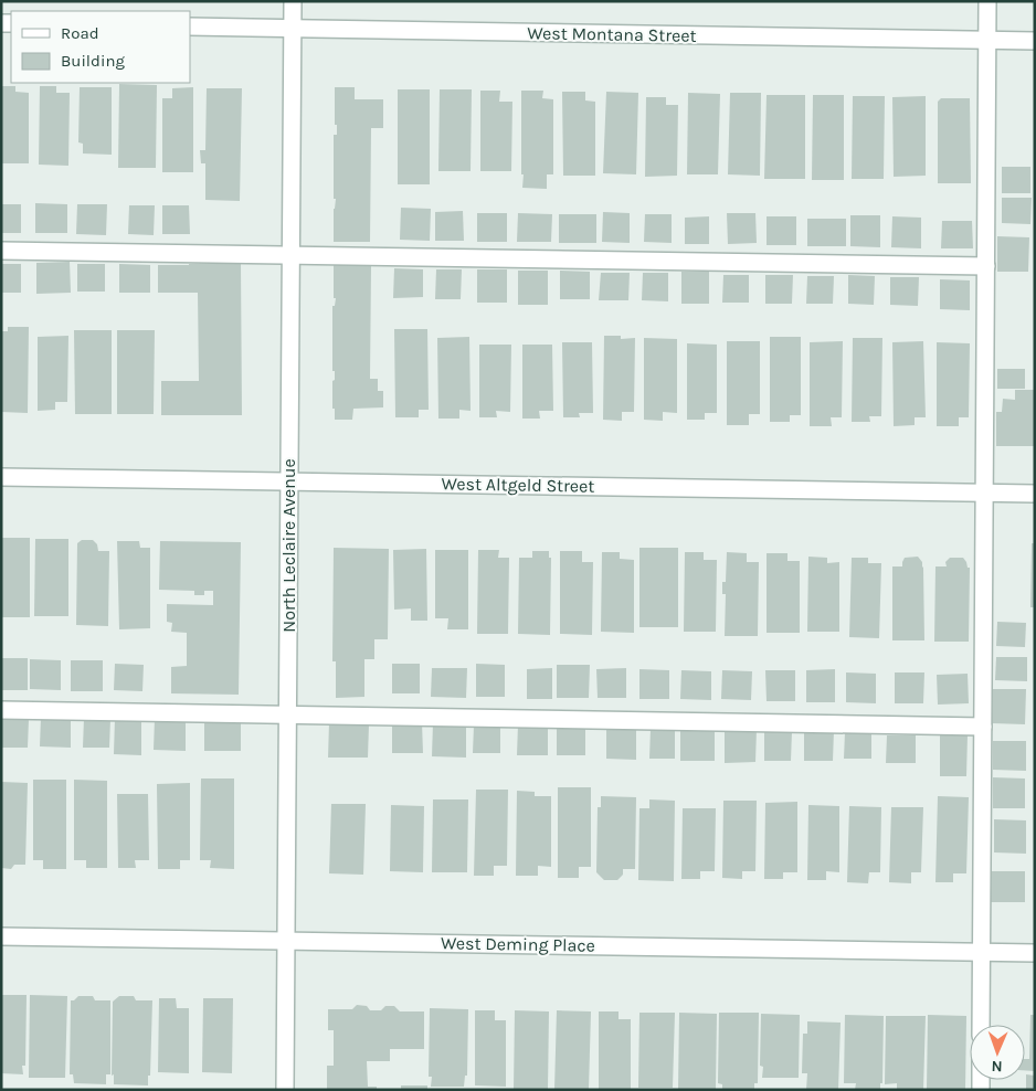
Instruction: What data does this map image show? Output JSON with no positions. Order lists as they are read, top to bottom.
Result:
{
  "streets": {
    "street": [
      "West Montana Street",
      "West Altgeld Street",
      "North Leclaire Avenue",
      "West Deming Place"
    ]
  },
  "crossings": [
    ["West Montana Street", "North Leclaire Avenue"],
    ["West Altgeld Street", "North Leclaire Avenue"],
    ["North Leclaire Avenue", "West Deming Place"]
  ],
  "legend": ["Road", "Building"],
  "north": "bottom"
}
